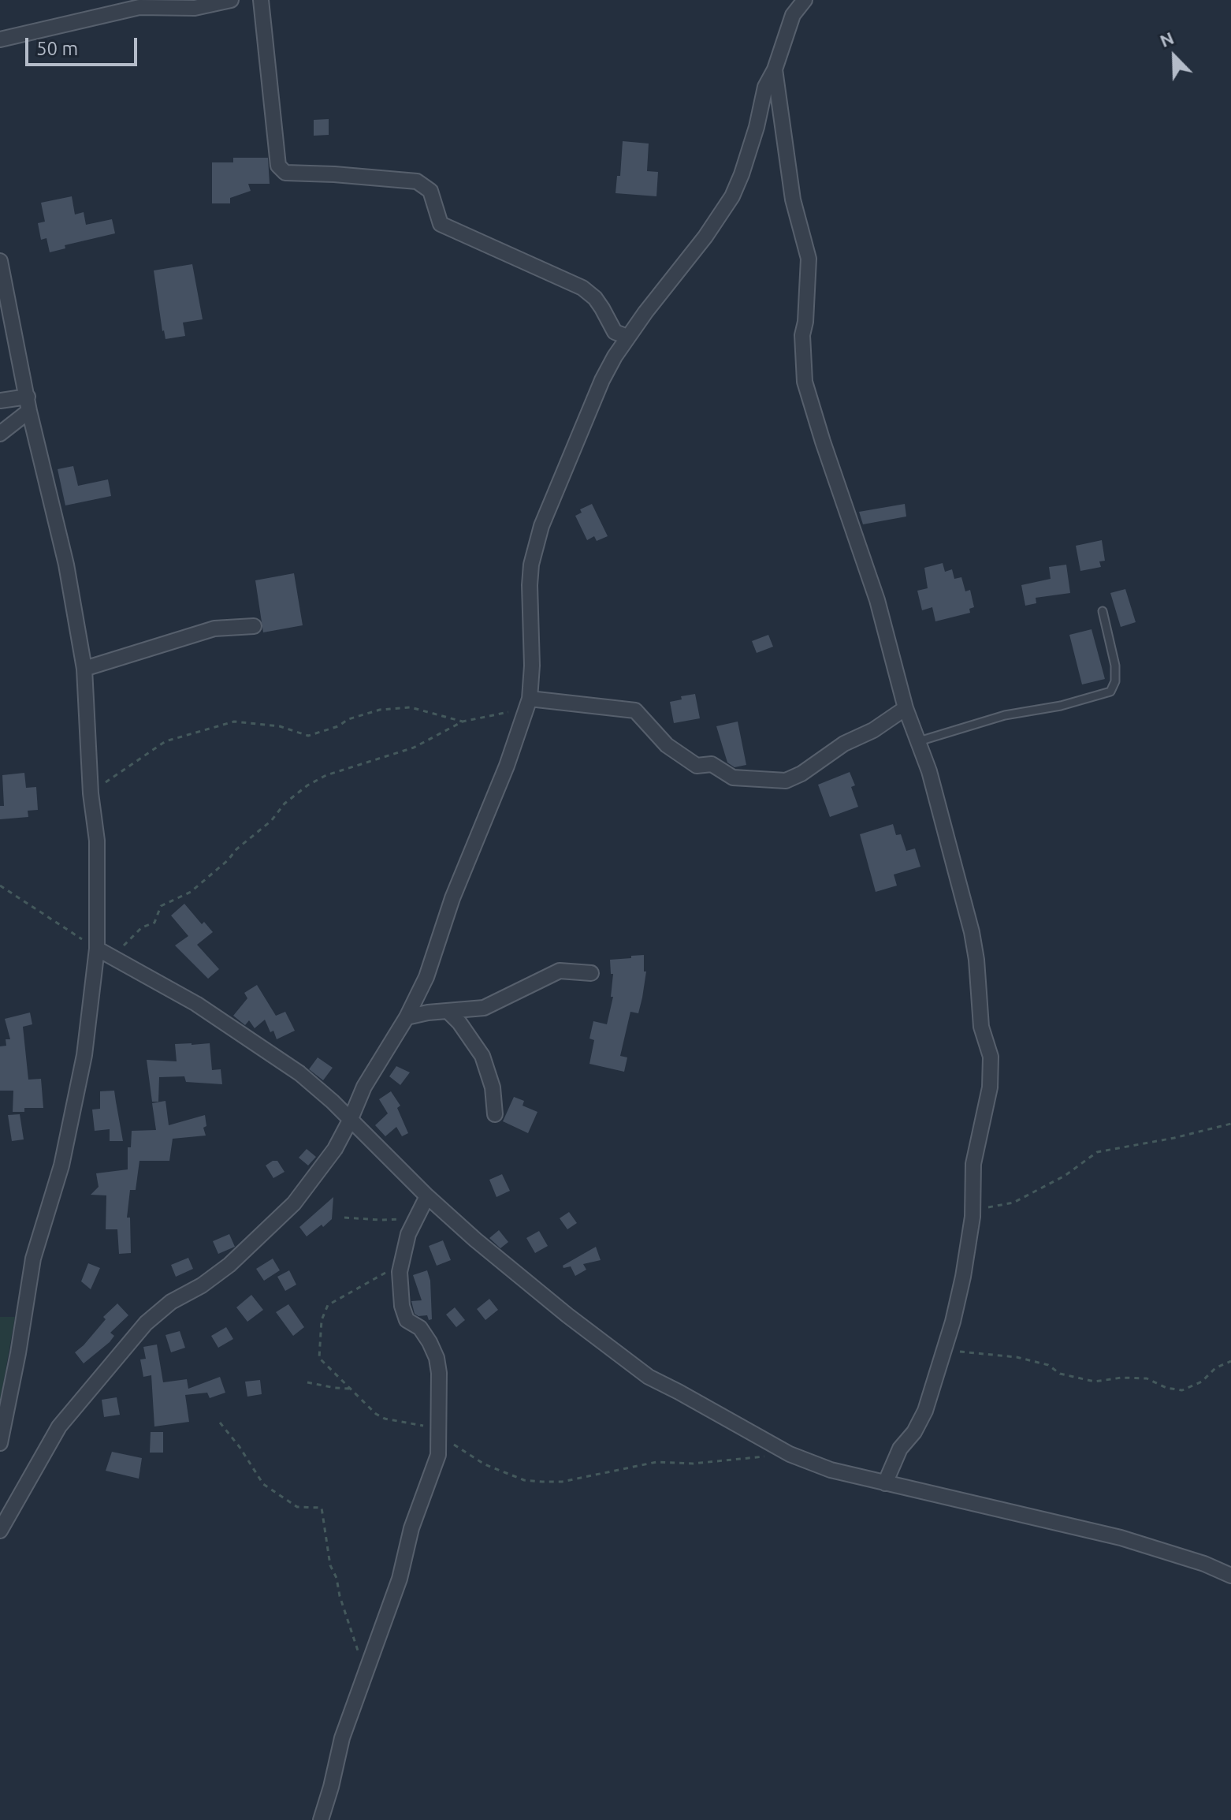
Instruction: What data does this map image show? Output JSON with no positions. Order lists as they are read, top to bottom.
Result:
{
  "scale_bar": "50 m",
  "north": "top left"
}
